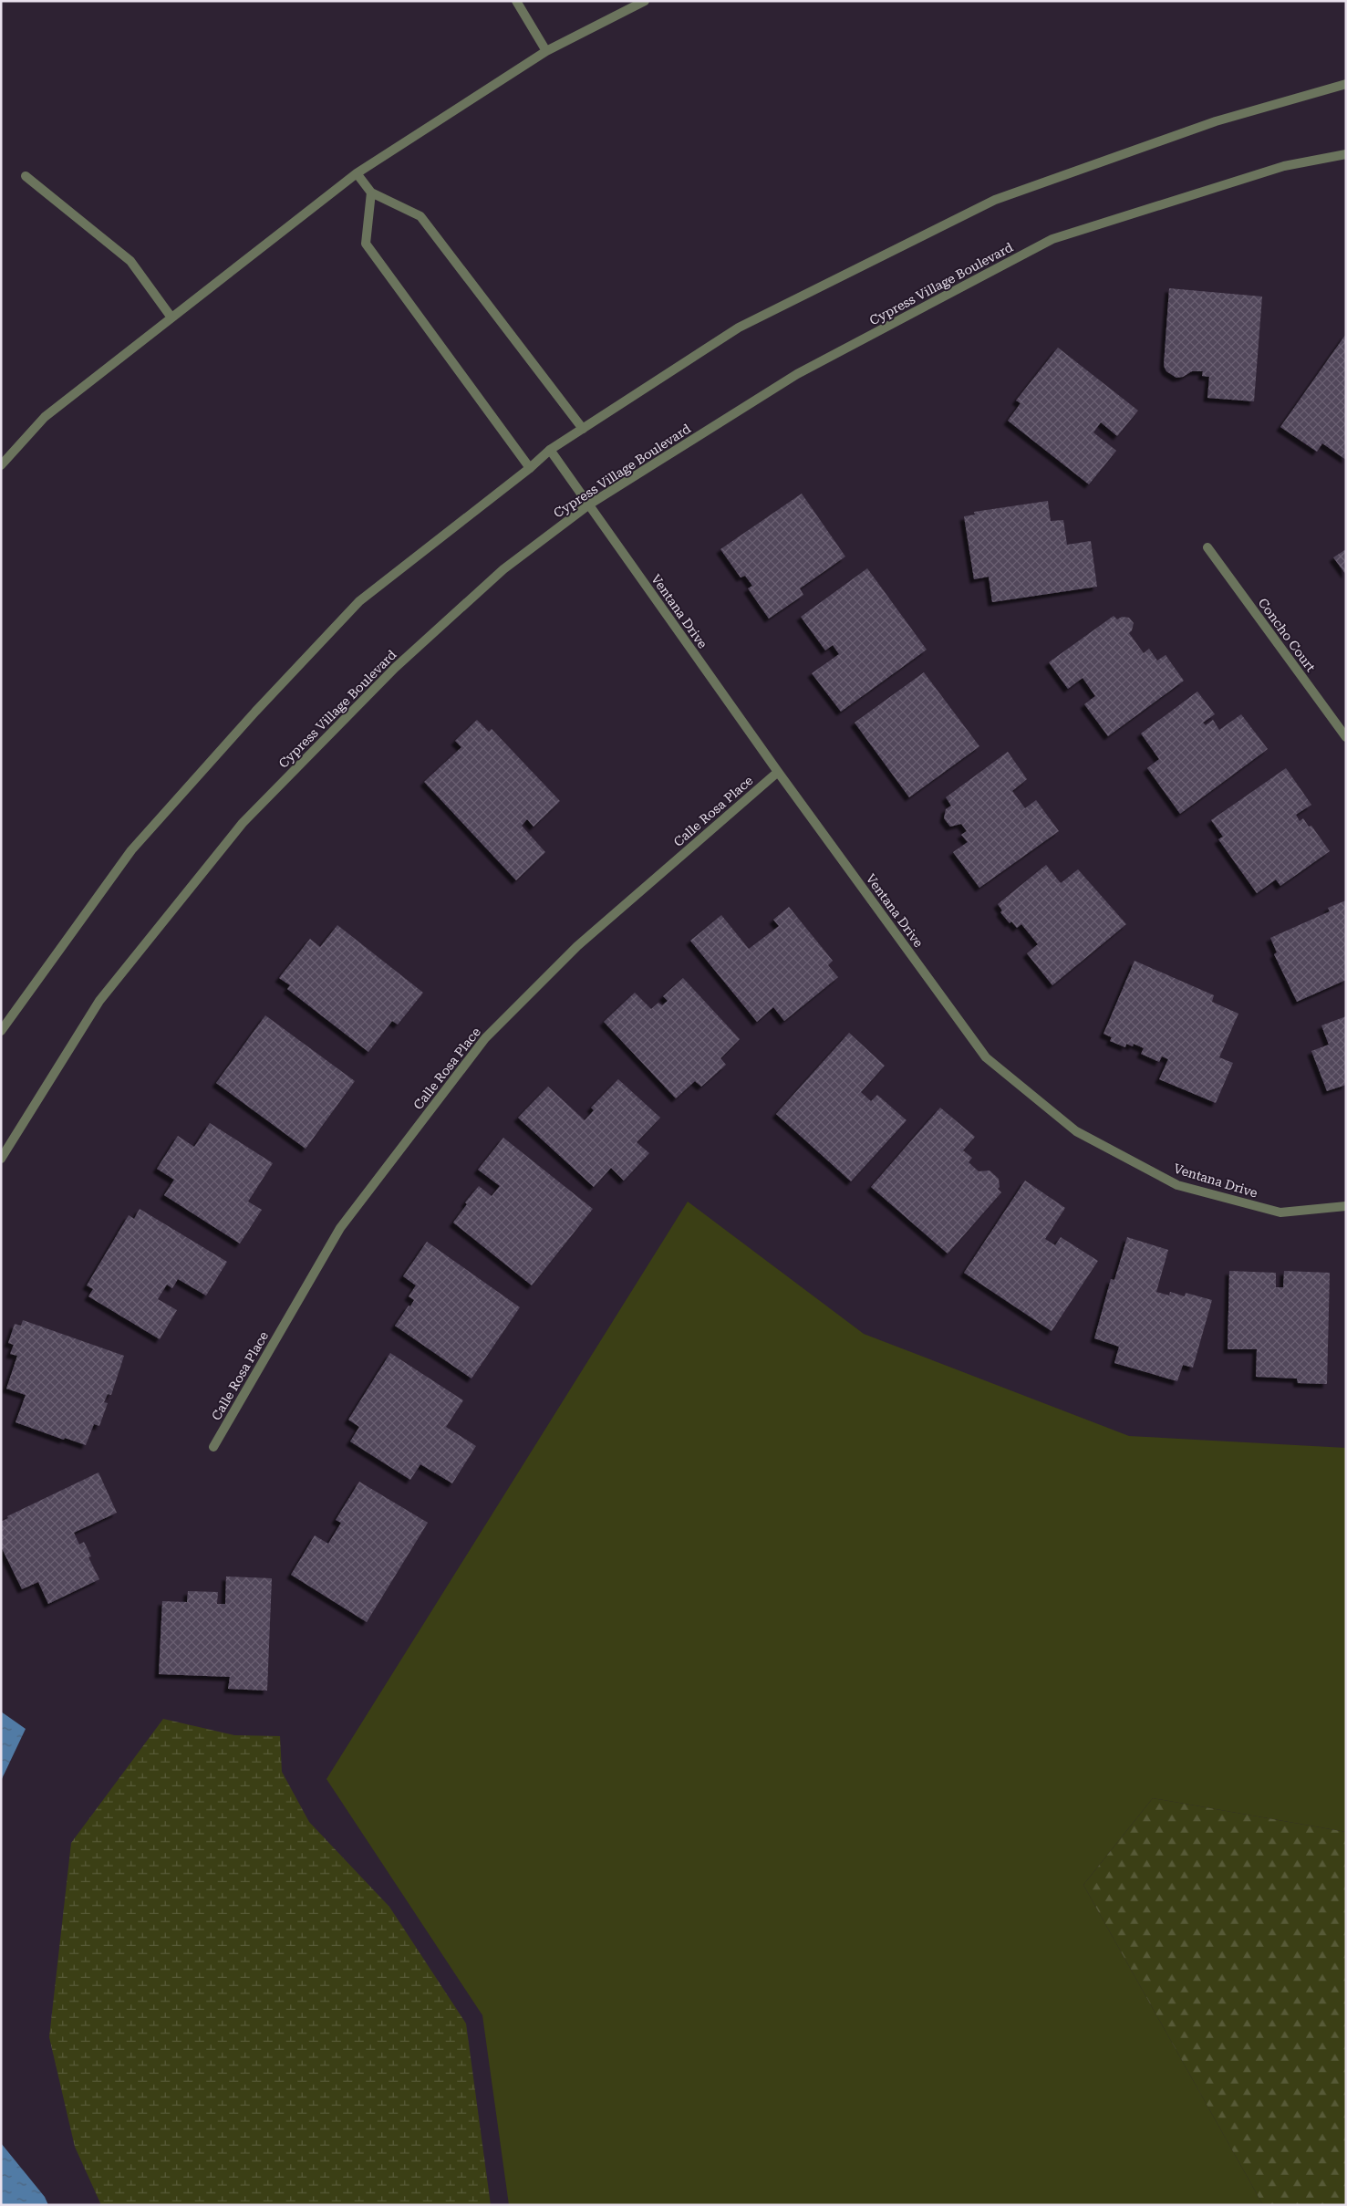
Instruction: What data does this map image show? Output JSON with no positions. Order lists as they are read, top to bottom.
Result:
{
  "streets": {
    "street": [
      "Cypress Village Boulevard",
      "Ventana Drive",
      "Concho Court",
      "Calle Rosa Place"
    ]
  },
  "crossings": [
    ["Cypress Village Boulevard", "Ventana Drive"],
    ["Ventana Drive", "Calle Rosa Place"]
  ]
}
